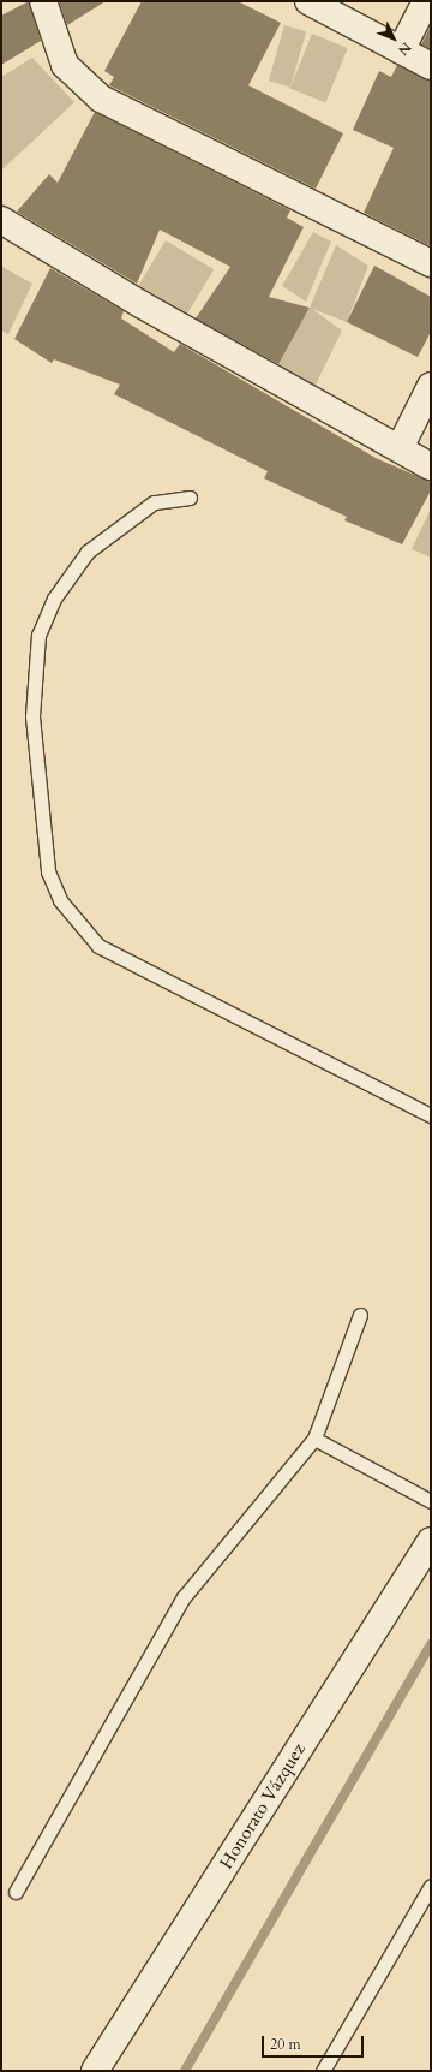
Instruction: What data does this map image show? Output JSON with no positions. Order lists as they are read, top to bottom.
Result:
{
  "streets": {
    "street": ["Honorato Vázquez"]
  },
  "scale_bar": "20 m",
  "north": "bottom right"
}
